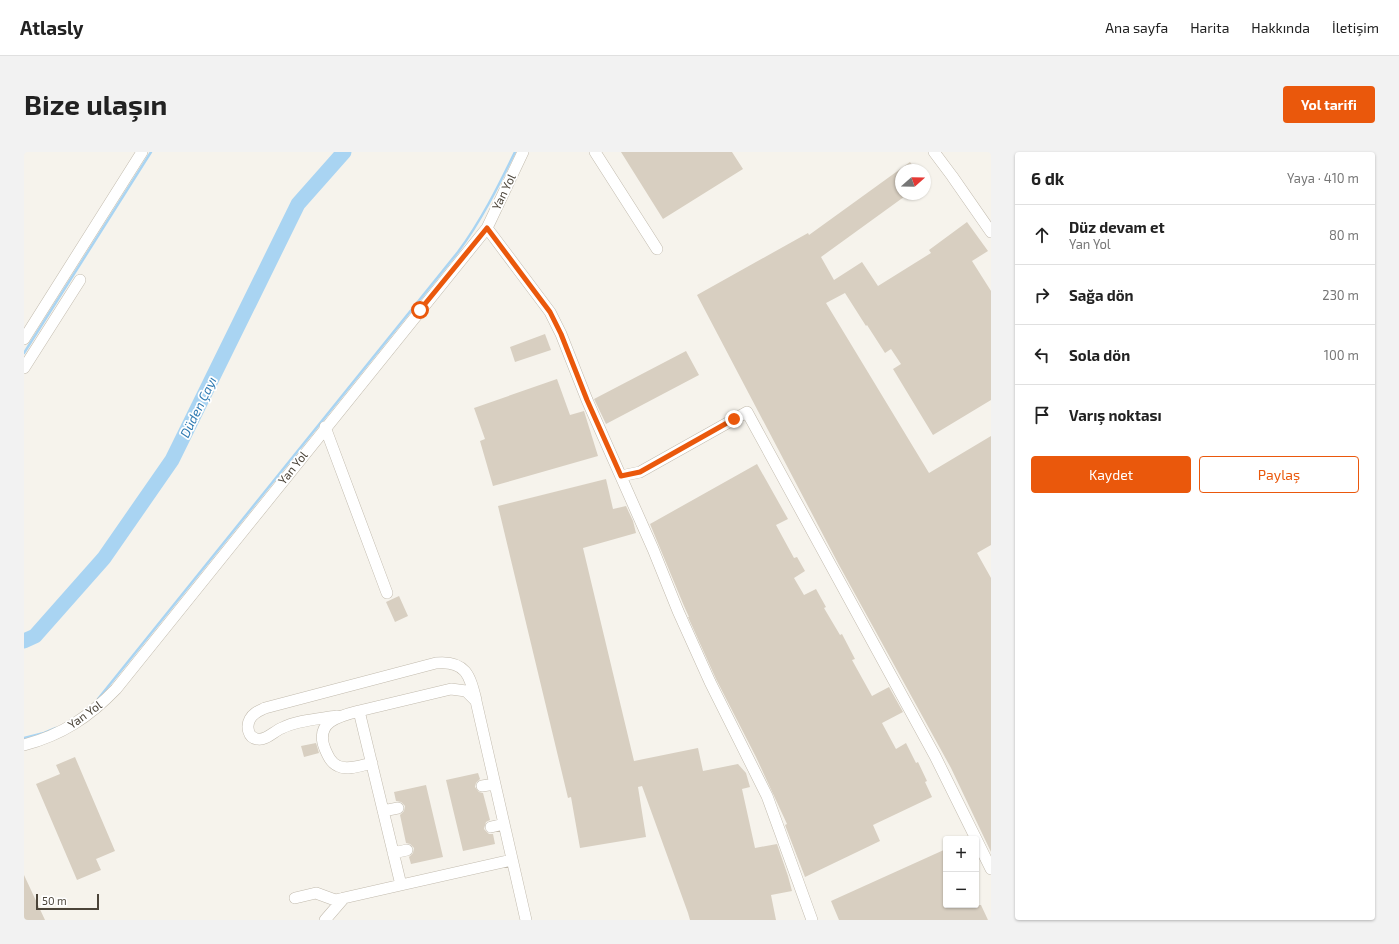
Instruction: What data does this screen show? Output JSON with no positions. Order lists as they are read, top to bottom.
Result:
{
  "streets": {
    "street": ["Yan Yol"]
  },
  "water": ["Düden Çayı"],
  "scale_bar": "50 m",
  "north": "right",
  "page": {
    "header": "Atlasly",
    "nav": [
      "Ana sayfa",
      "Harita",
      "Hakkında",
      "İletişim"
    ],
    "buttons": [
      "Yol tarifi",
      ["Kaydet", "Paylaş"]
    ],
    "title": "Bize ulaşın",
    "heading": ["6 dk", "Yaya · 410 m"],
    "list": [
      ["Düz devam et", "Yan Yol", "80 m"],
      ["Sağa dön", "230 m"],
      ["Sola dön", "100 m"],
      "Varış noktası"
    ],
    "map_buttons": ["+", "−"],
    "scale": "50 m"
  }
}
